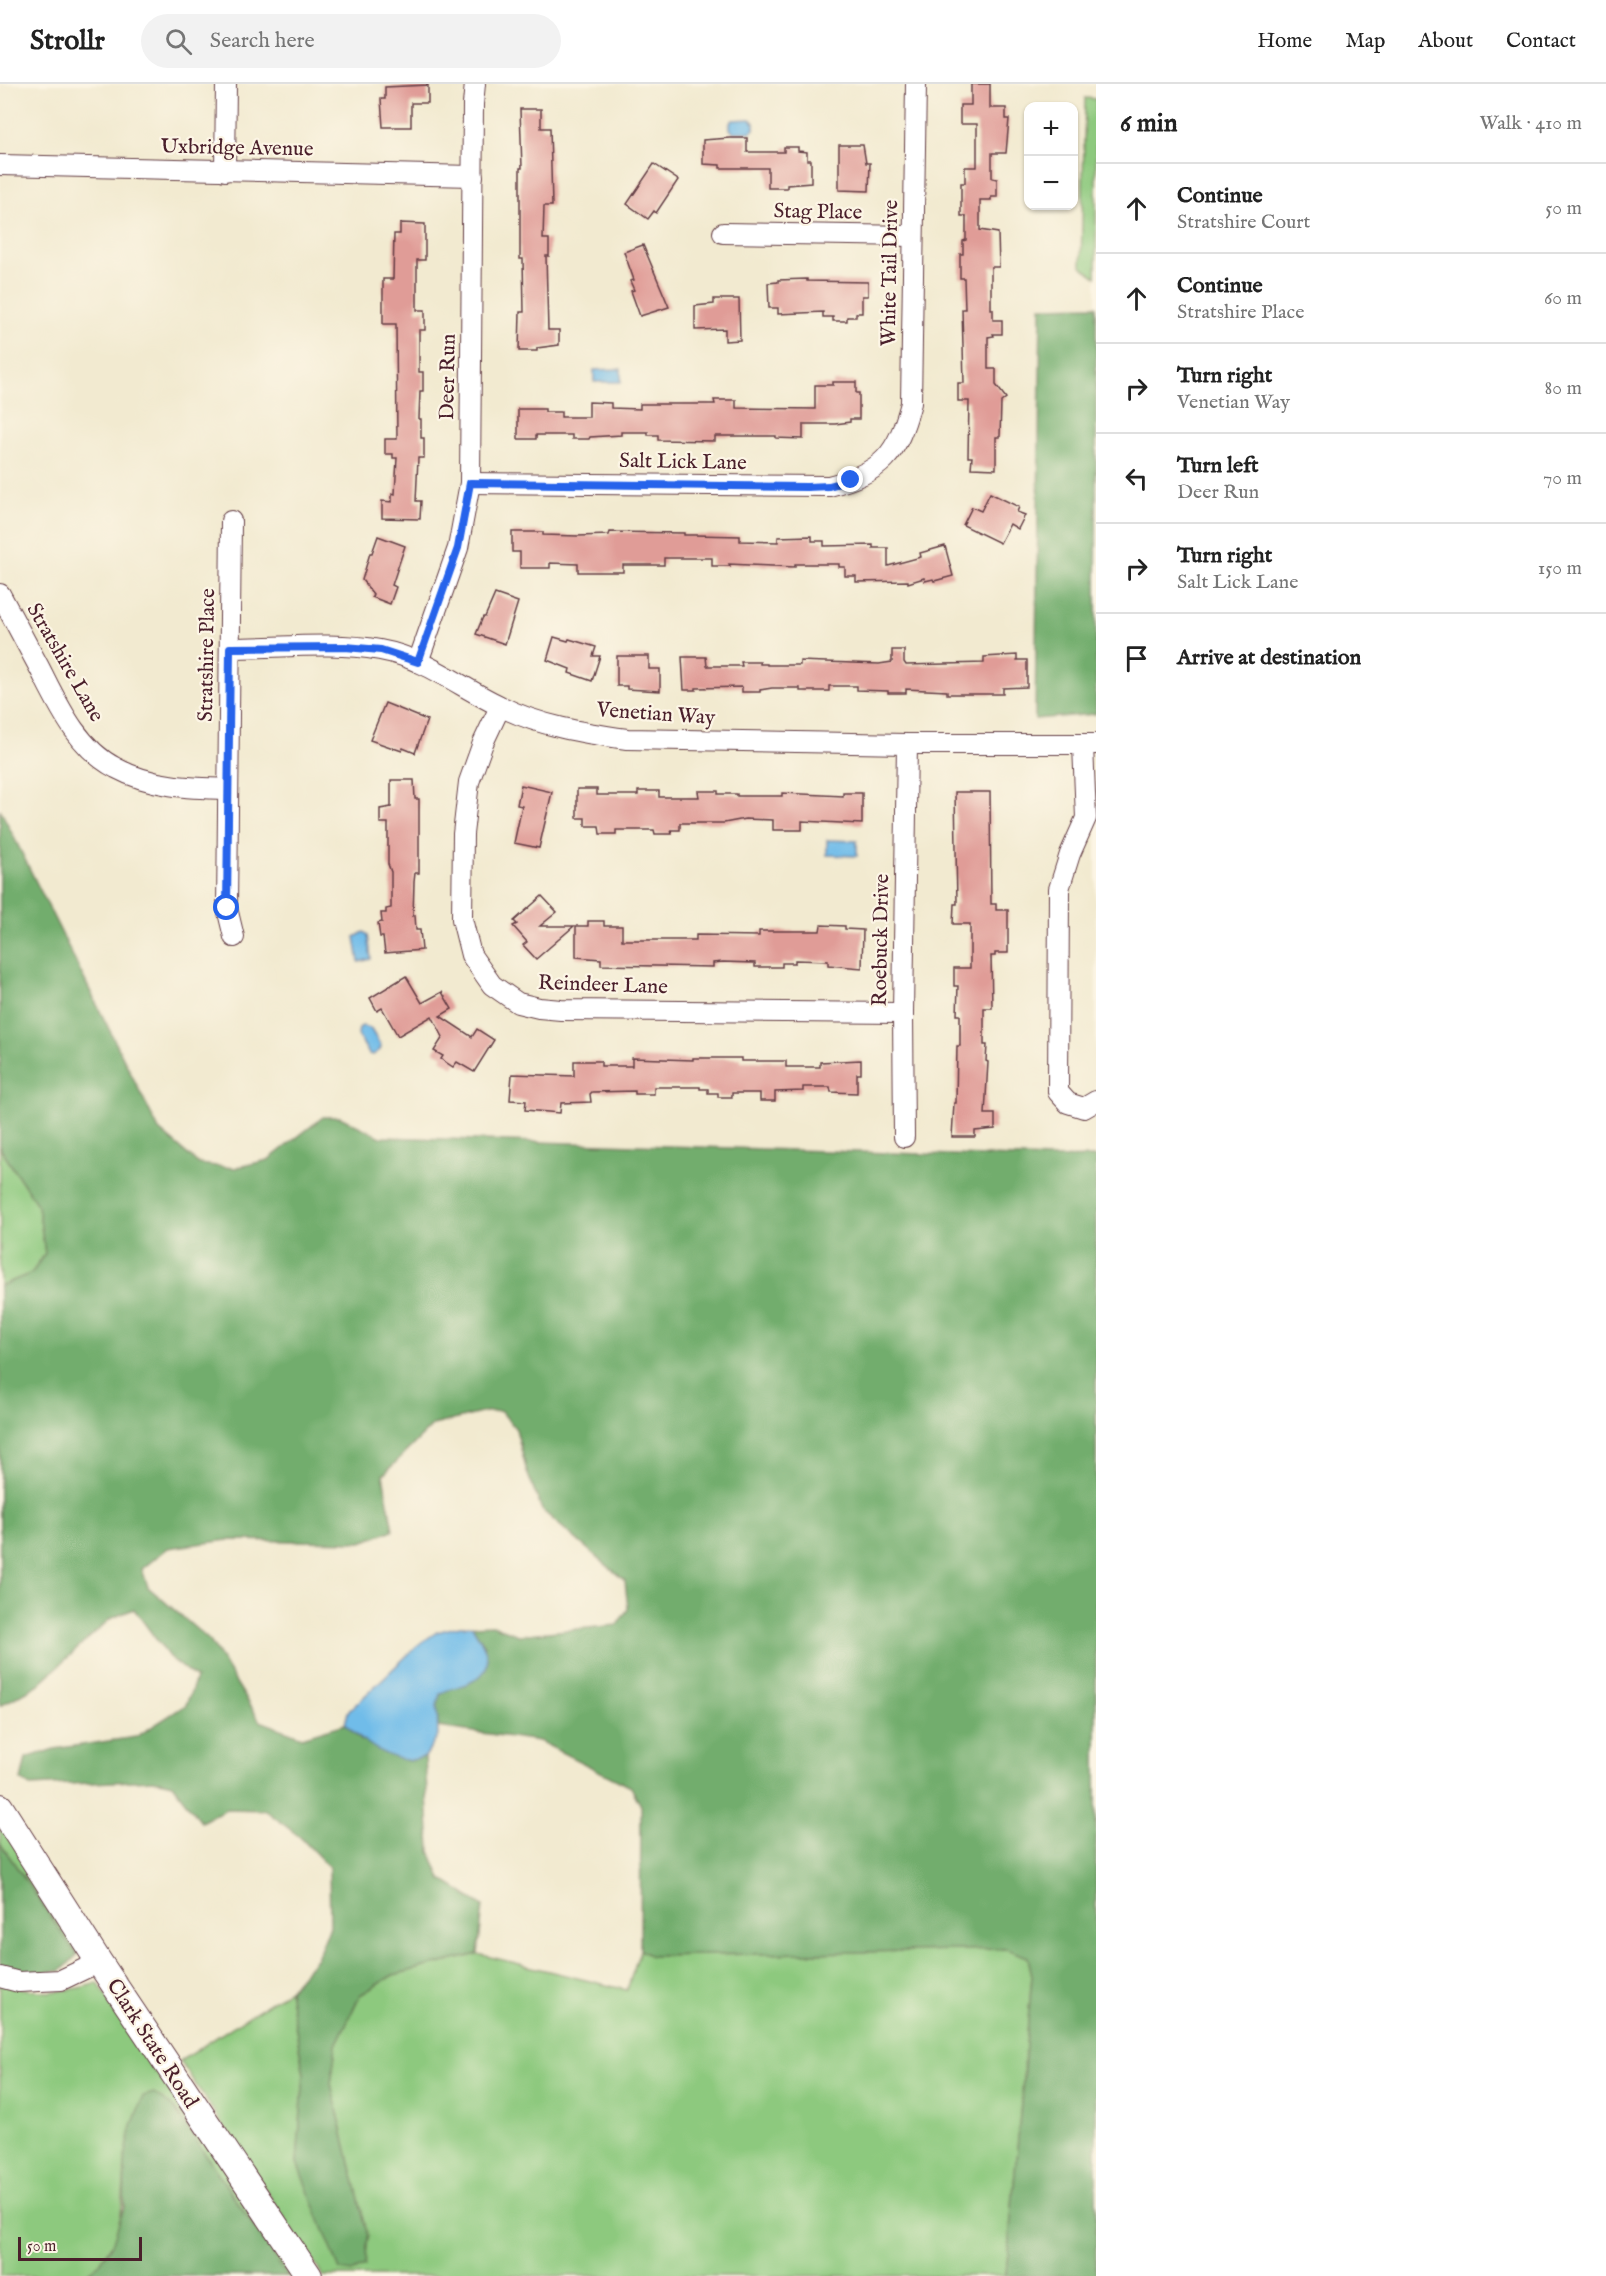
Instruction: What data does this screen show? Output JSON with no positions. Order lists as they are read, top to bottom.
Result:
{
  "streets": {
    "main road": ["Clark State Road"],
    "street": [
      "Uxbridge Avenue",
      "Stag Place",
      "White Tail Drive",
      "Deer Run",
      "Salt Lick Lane",
      "Stratshire Place",
      "Stratshire Lane",
      "Venetian Way",
      "Roebuck Drive",
      "Reindeer Lane"
    ]
  },
  "crossings": [
    ["Uxbridge Avenue", "Deer Run"],
    ["Stag Place", "White Tail Drive"],
    ["White Tail Drive", "Salt Lick Lane"],
    ["Deer Run", "Salt Lick Lane"],
    ["Deer Run", "Venetian Way"],
    ["Stratshire Place", "Stratshire Lane"],
    ["Stratshire Place", "Venetian Way"],
    ["Venetian Way", "Roebuck Drive"],
    ["Venetian Way", "Reindeer Lane"],
    ["Roebuck Drive", "Reindeer Lane"]
  ],
  "scale_bar": "50 m",
  "page": {
    "header": "Strollr",
    "search": "Search here",
    "nav": [
      "Home",
      "Map",
      "About",
      "Contact"
    ],
    "heading": ["6 min", "Walk · 410 m"],
    "map_buttons": ["+", "−"],
    "list": [
      ["Continue", "Stratshire Court", "50 m"],
      ["Continue", "Stratshire Place", "60 m"],
      ["Turn right", "Venetian Way", "80 m"],
      ["Turn left", "Deer Run", "70 m"],
      ["Turn right", "Salt Lick Lane", "150 m"],
      "Arrive at destination"
    ],
    "scale": "50 m"
  }
}
